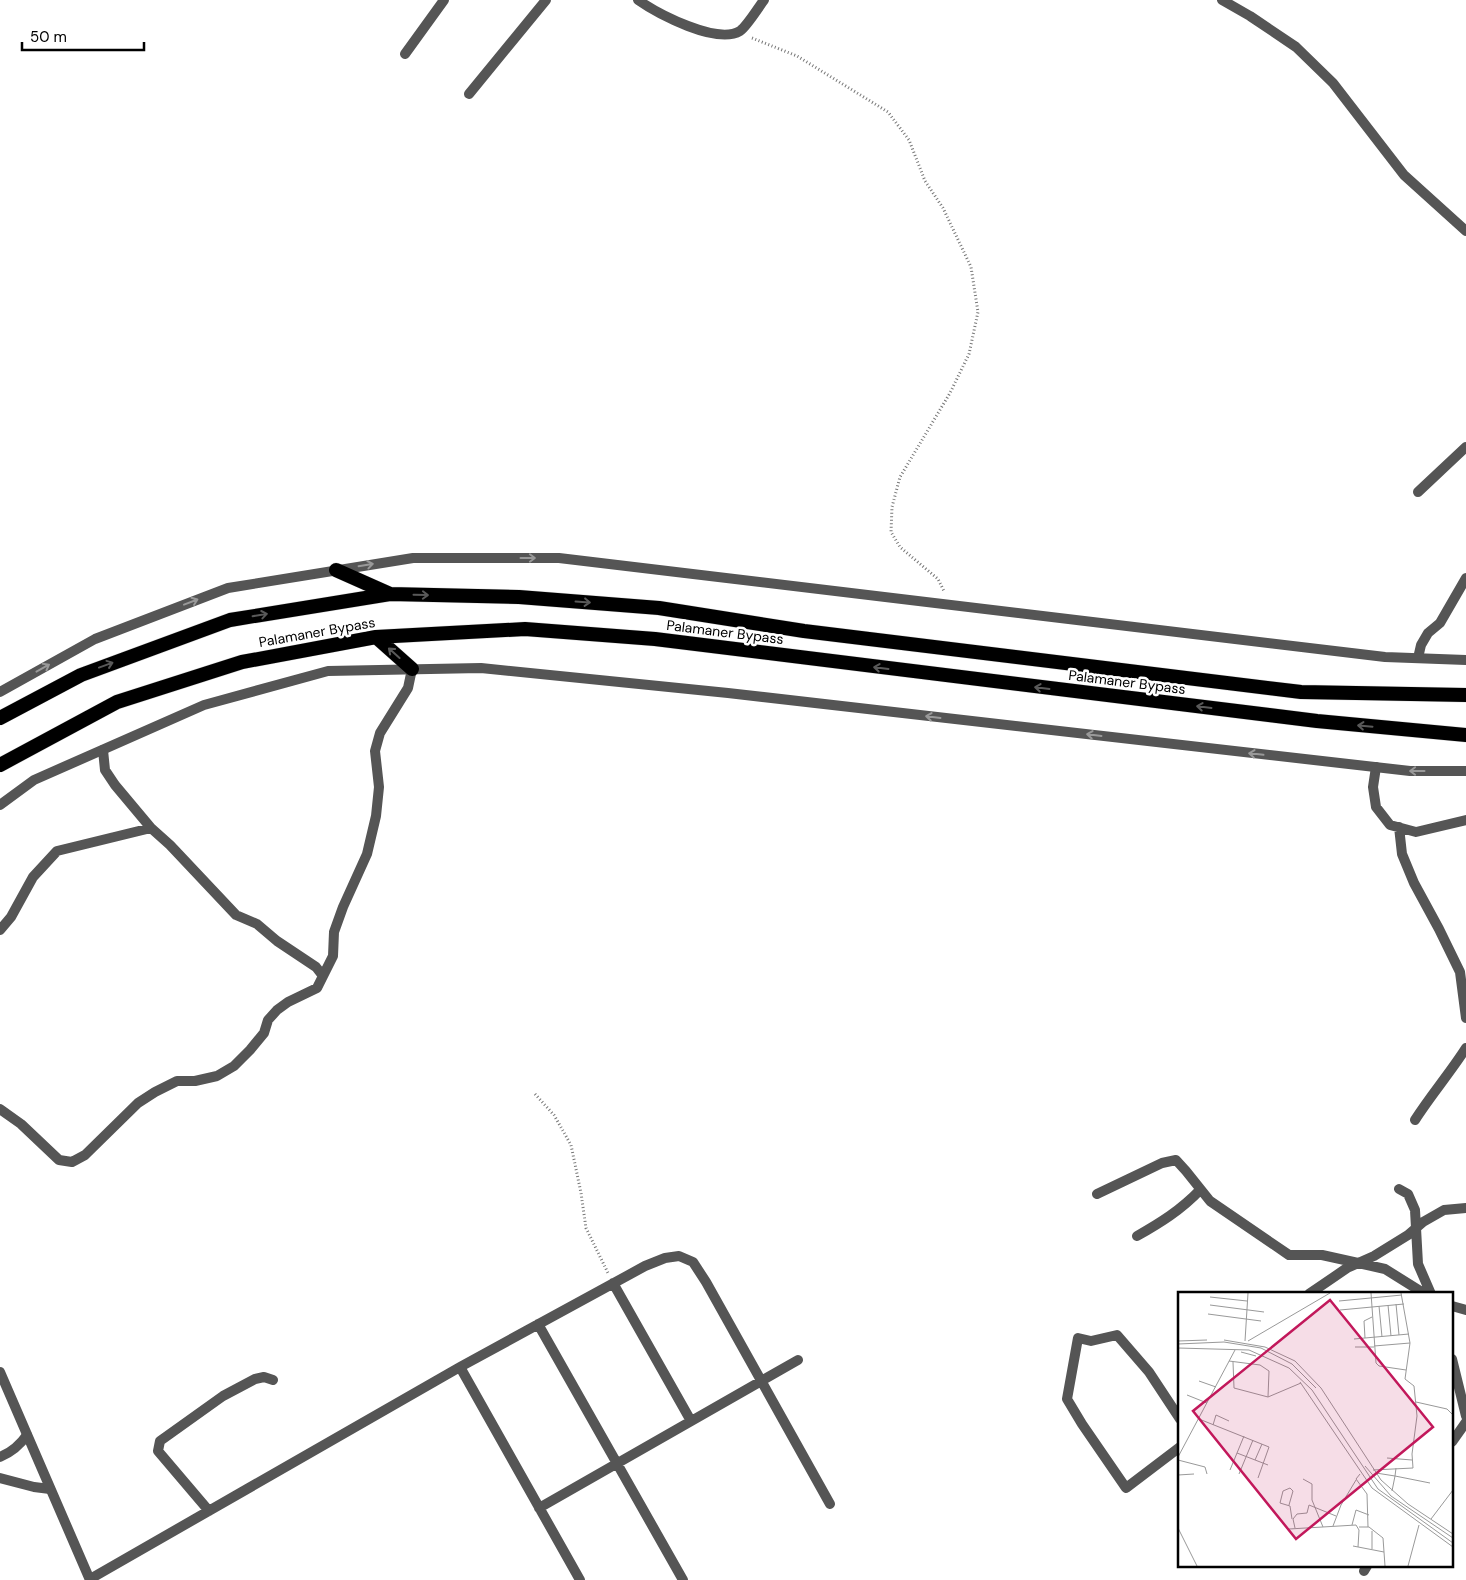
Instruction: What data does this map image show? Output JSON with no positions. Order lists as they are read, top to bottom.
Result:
{
  "streets": {
    "highway": ["Palamaner Bypass"]
  },
  "scale_bar": "50 m"
}
